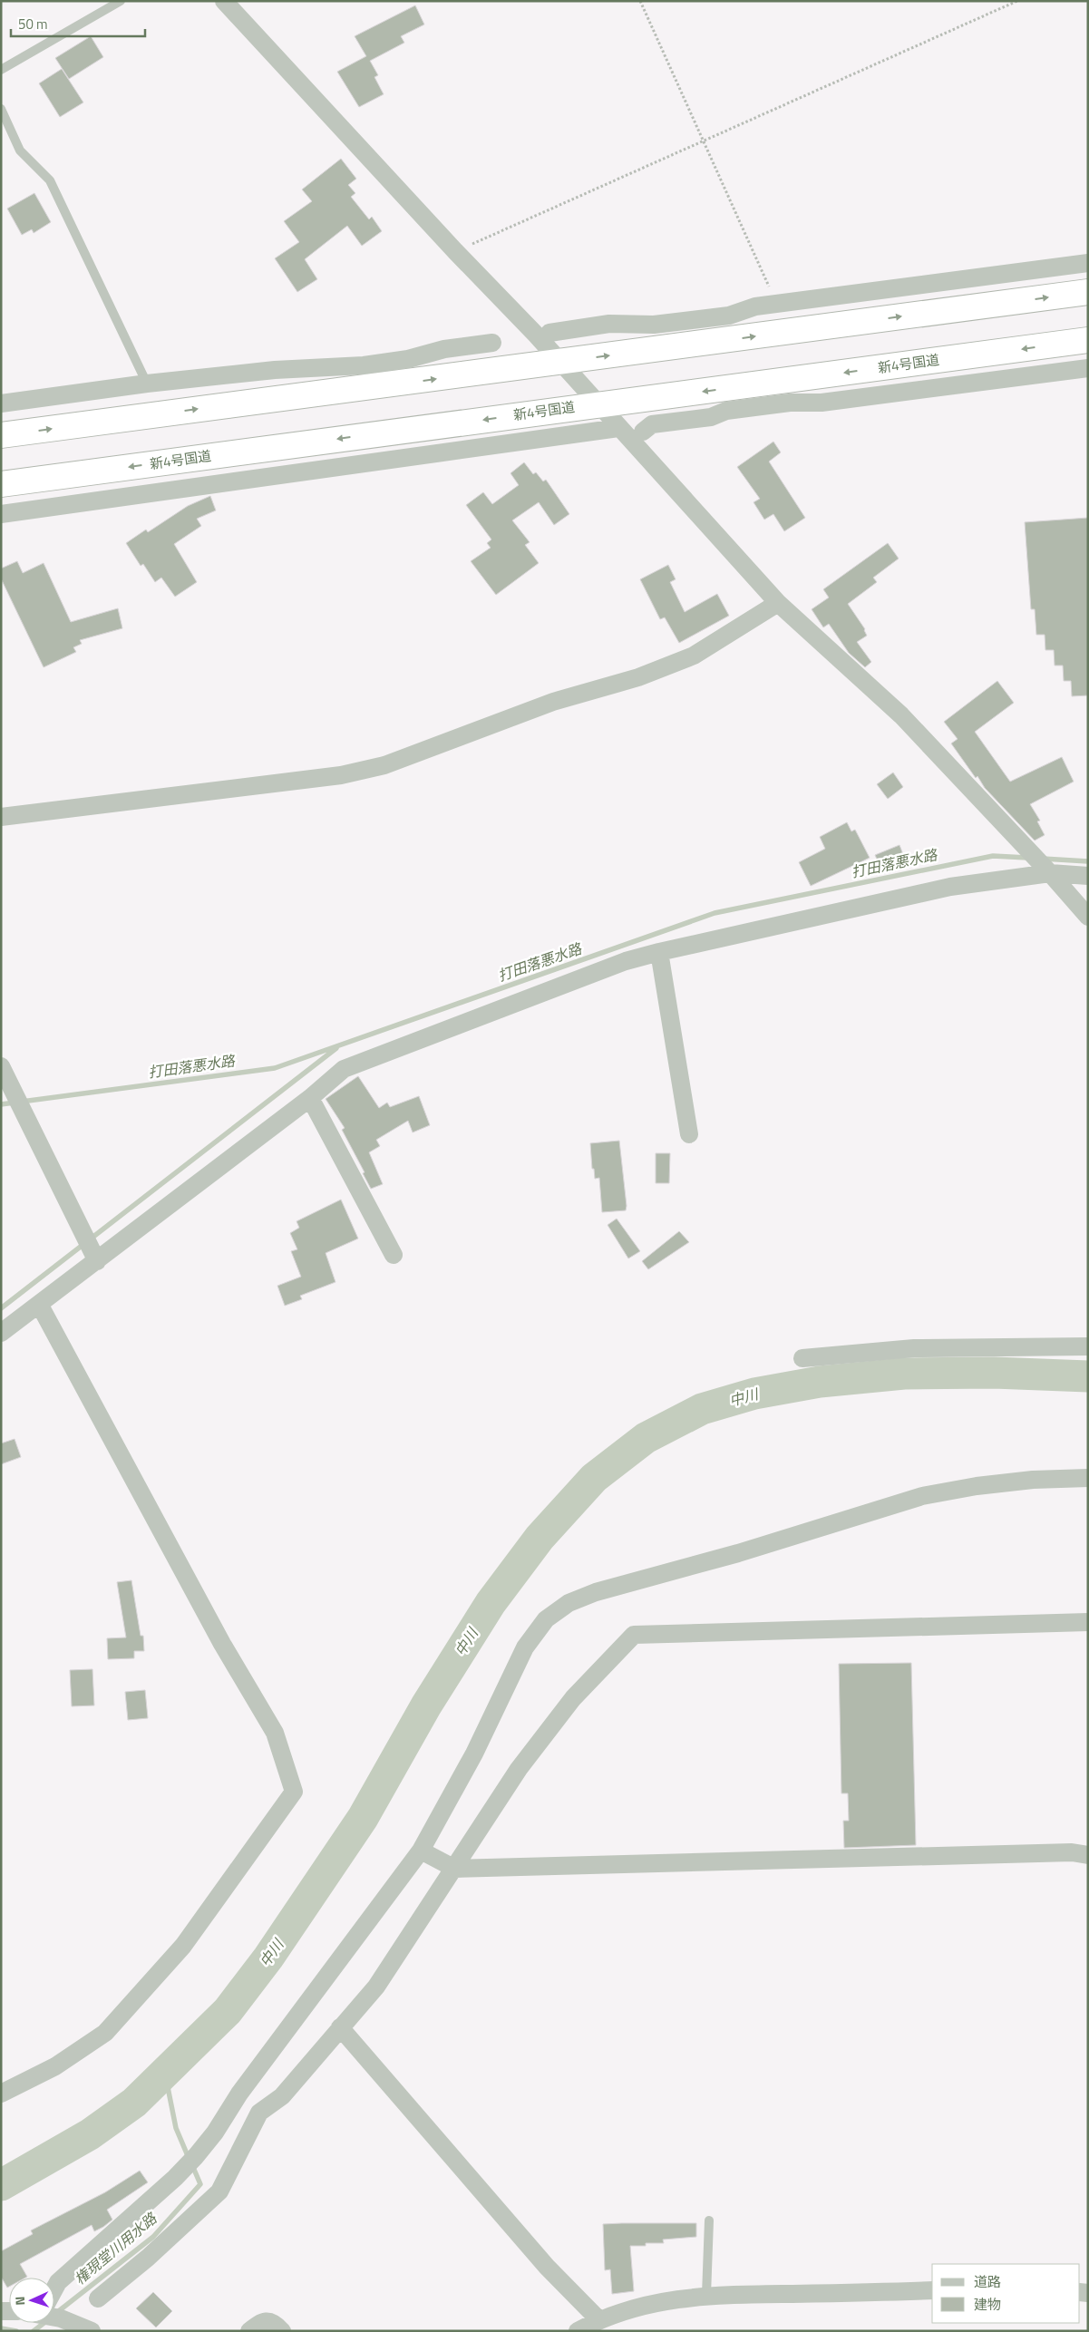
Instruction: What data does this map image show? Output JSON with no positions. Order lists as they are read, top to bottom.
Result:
{
  "streets": {
    "highway": ["新4号国道"]
  },
  "water": ["打田落悪水路", "中川", "権現堂川用水路"],
  "legend": ["道路", "建物"],
  "scale_bar": "50 m",
  "north": "left"
}
